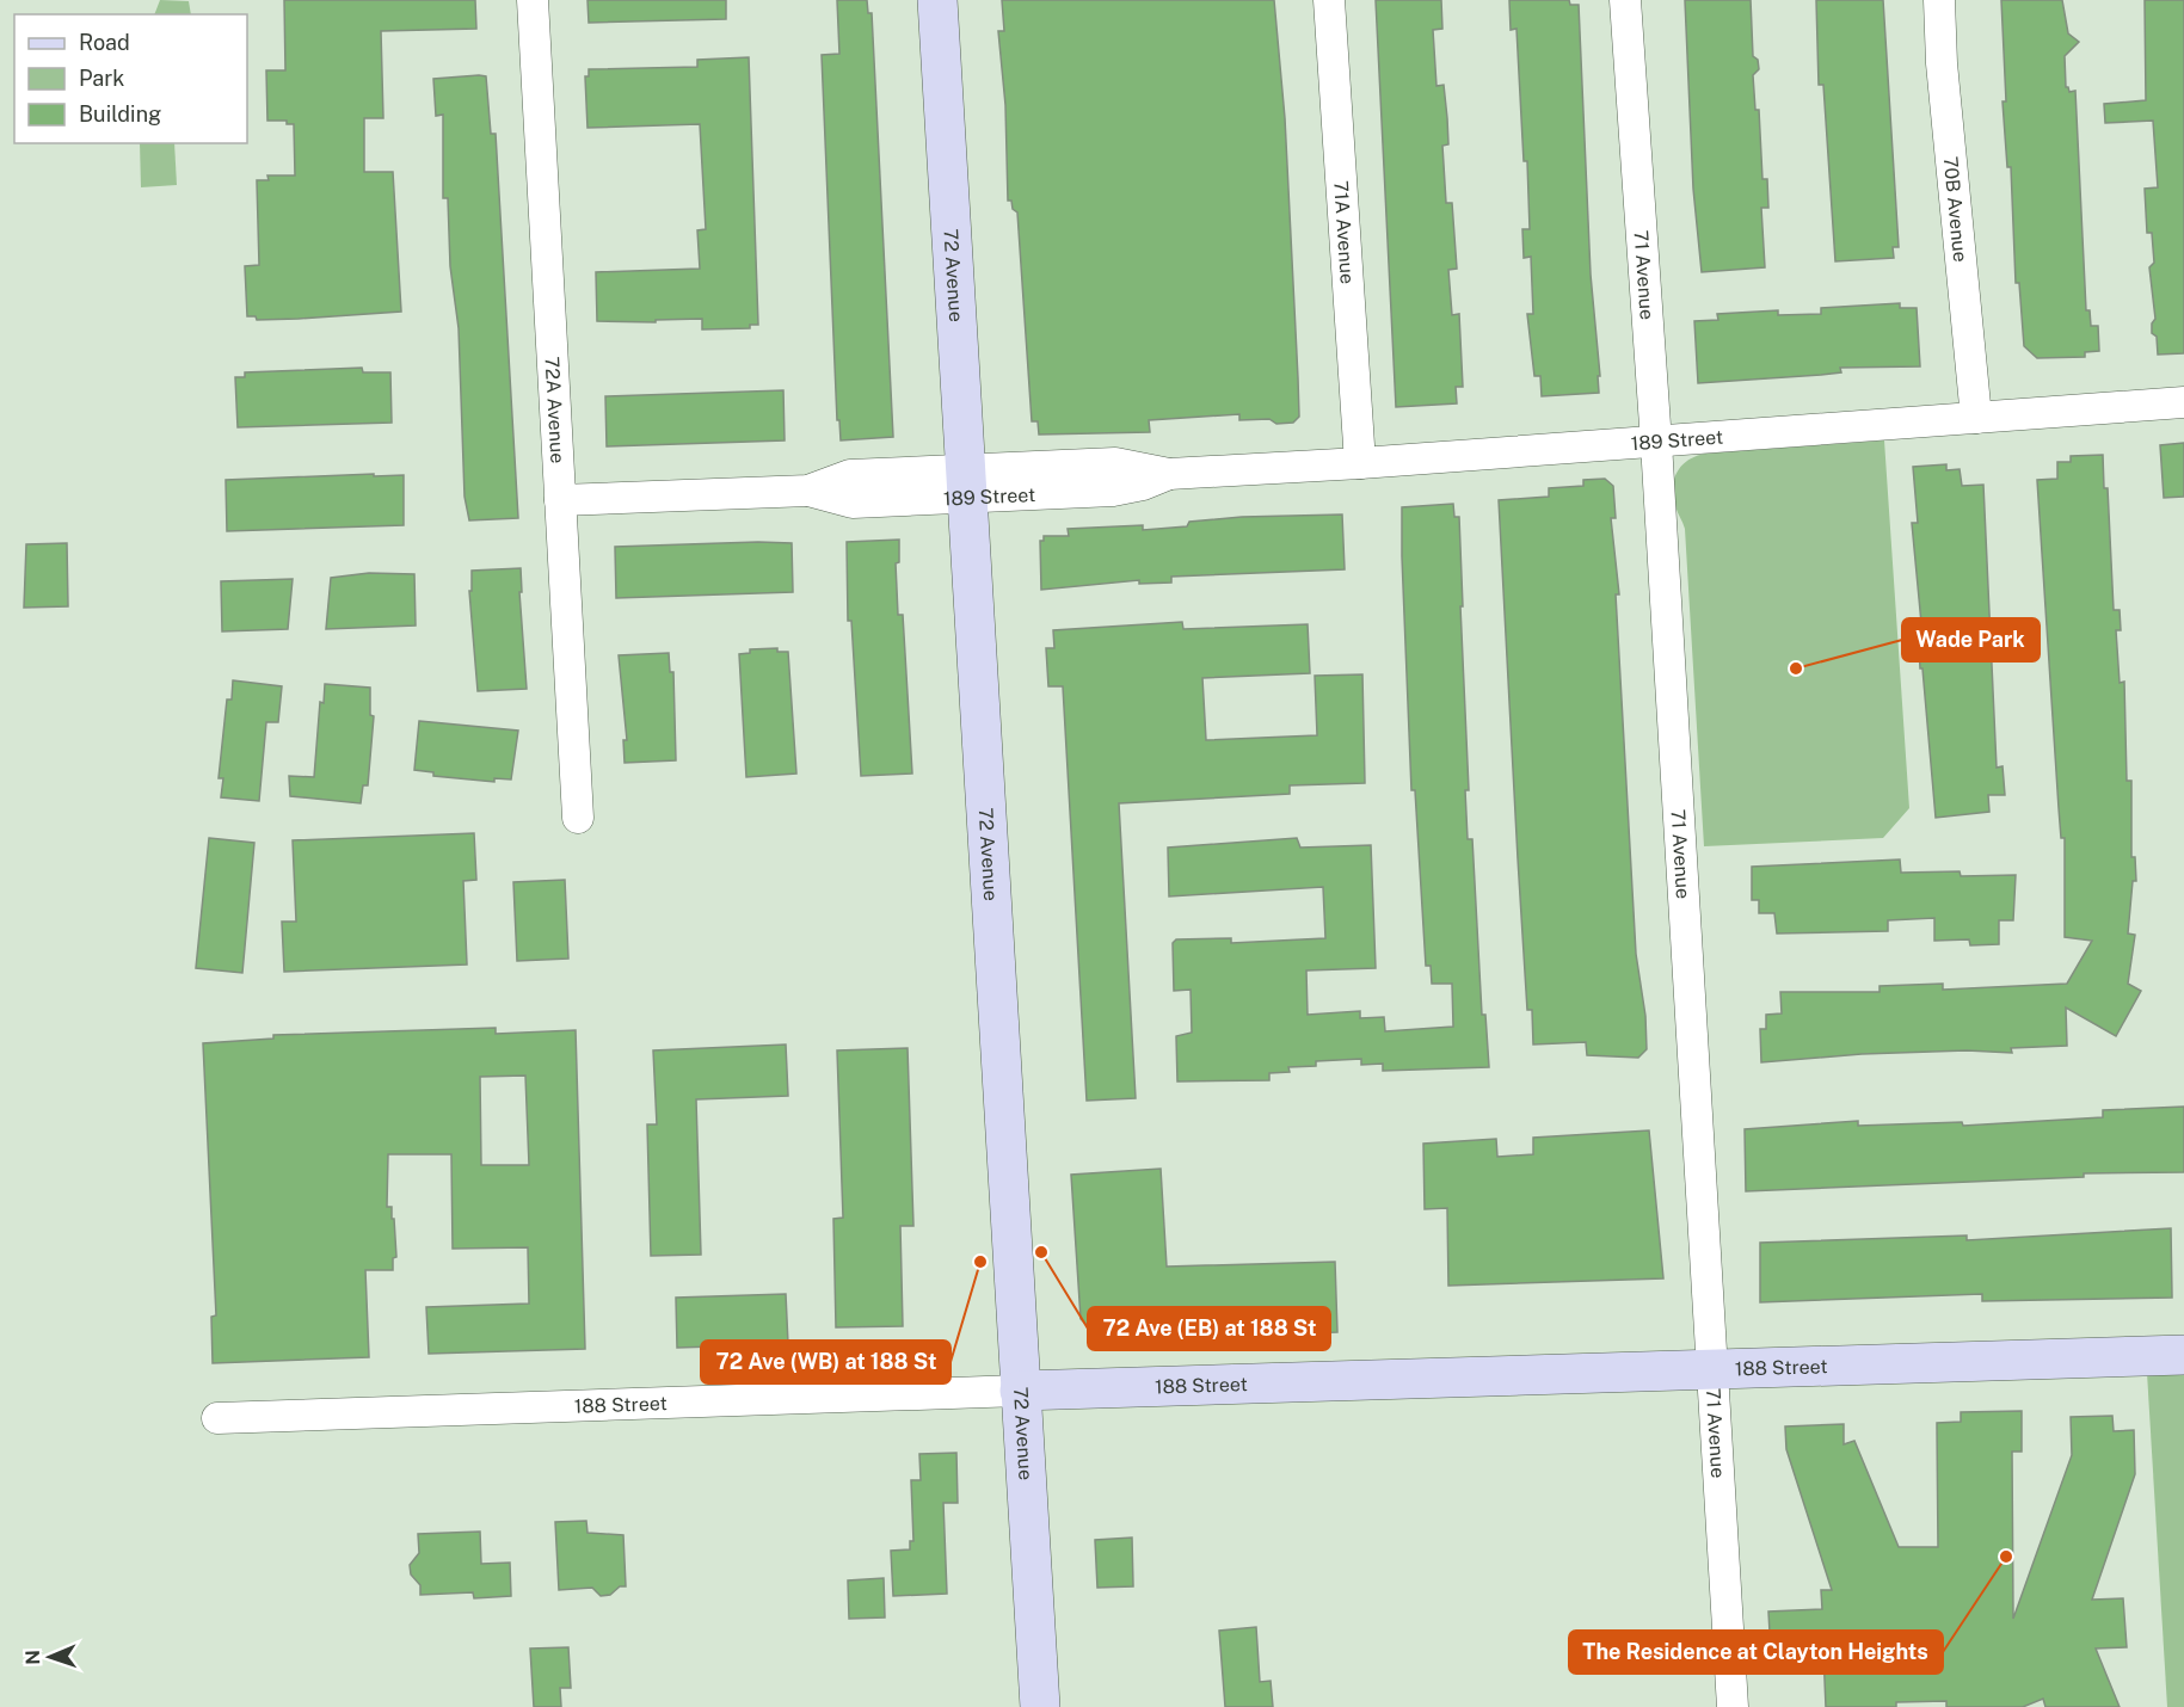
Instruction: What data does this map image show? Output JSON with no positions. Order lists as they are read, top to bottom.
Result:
{
  "streets": {
    "main road": ["72 Avenue", "188 Street"],
    "street": [
      "70B Avenue",
      "71A Avenue",
      "71 Avenue",
      "72A Avenue",
      "189 Street"
    ]
  },
  "crossings": [
    ["70B Avenue", "189 Street"],
    ["71A Avenue", "189 Street"],
    ["72 Avenue", "189 Street"],
    ["72 Avenue", "188 Street"],
    ["71 Avenue", "189 Street"],
    ["71 Avenue", "188 Street"],
    ["72A Avenue", "189 Street"]
  ],
  "places": [
    "Wade Park",
    "72 Ave (EB) at 188 St",
    "72 Ave (WB) at 188 St",
    "The Residence at Clayton Heights"
  ],
  "legend": ["Road", "Park", "Building"],
  "north": "left"
}
